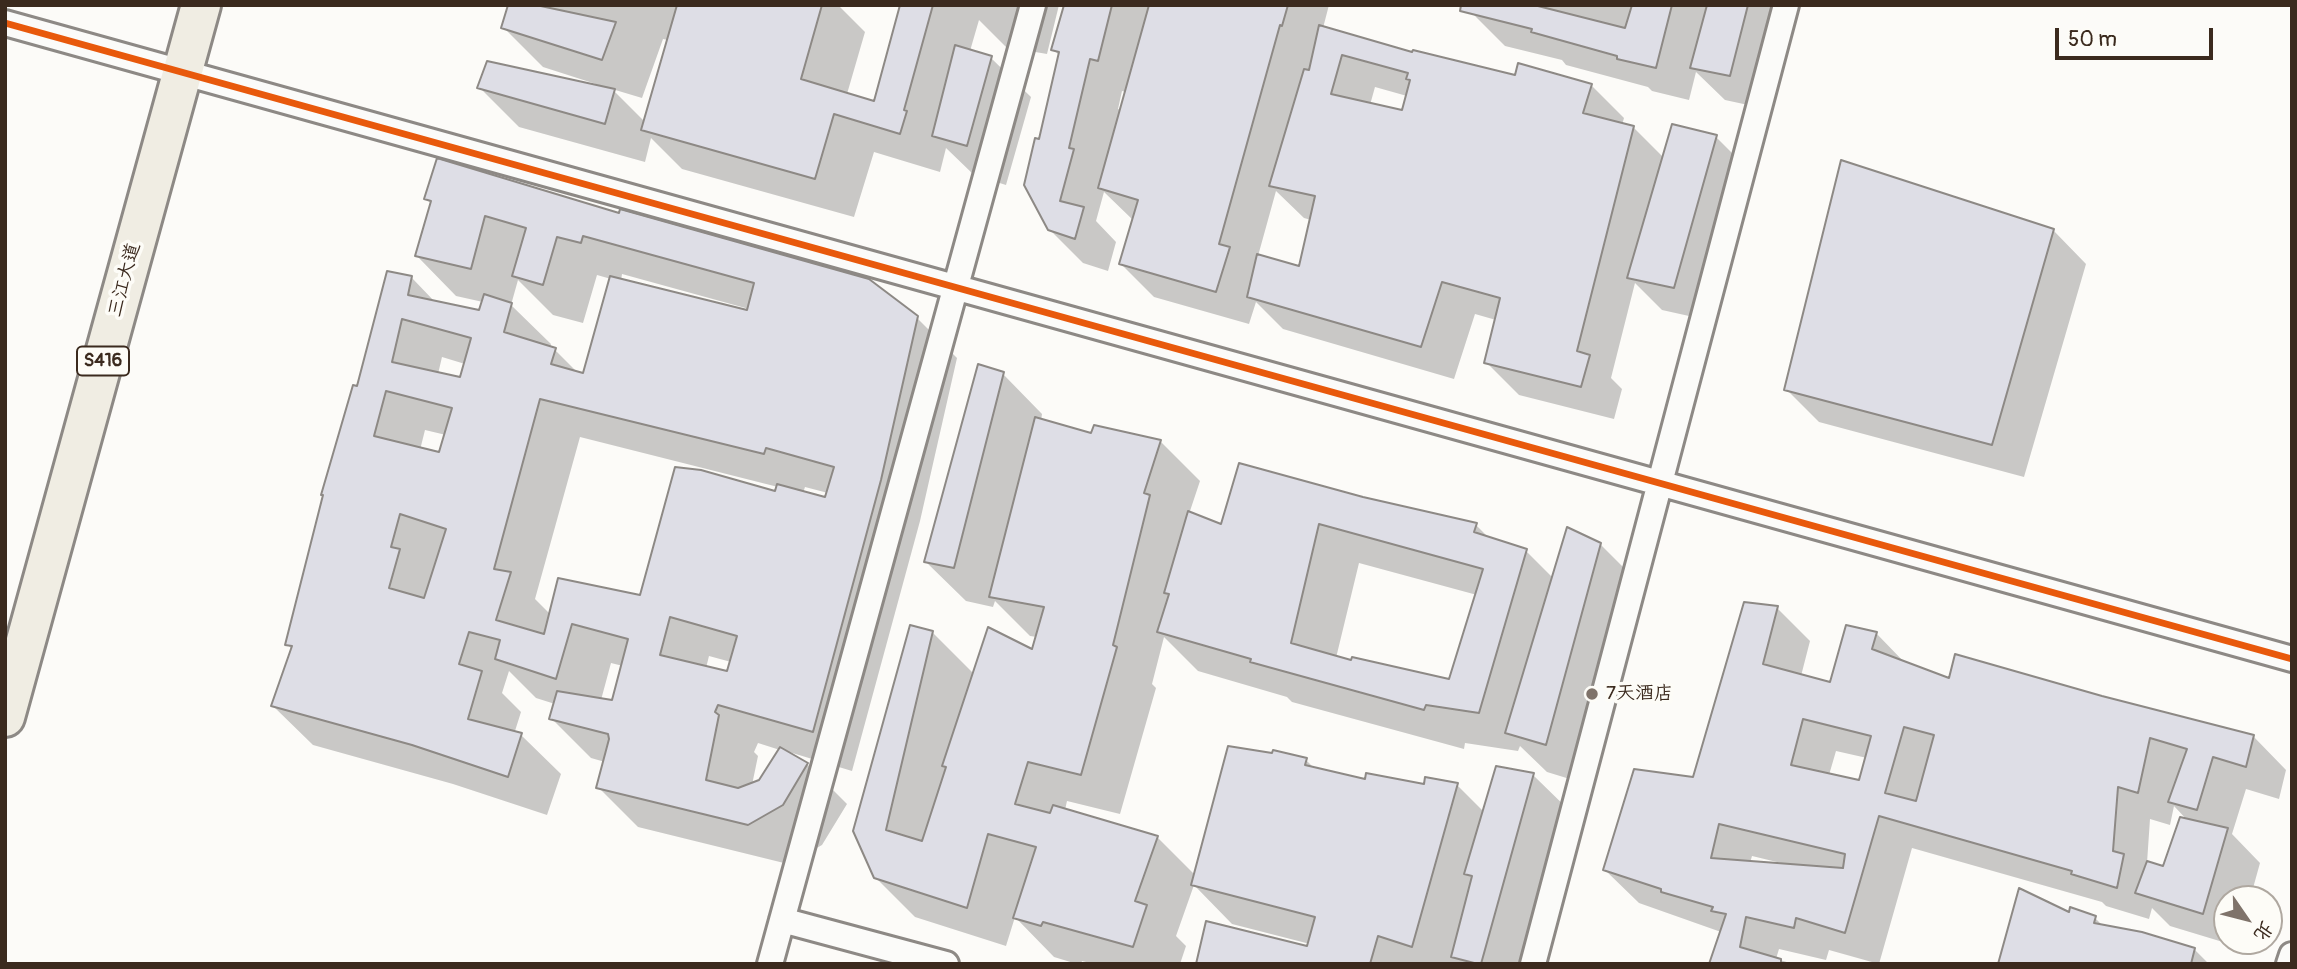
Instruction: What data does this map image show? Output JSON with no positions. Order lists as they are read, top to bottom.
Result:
{
  "streets": {
    "main road": ["三江大道", "S416"]
  },
  "places": ["7天酒店"],
  "scale_bar": "50 m",
  "north": "bottom right"
}
